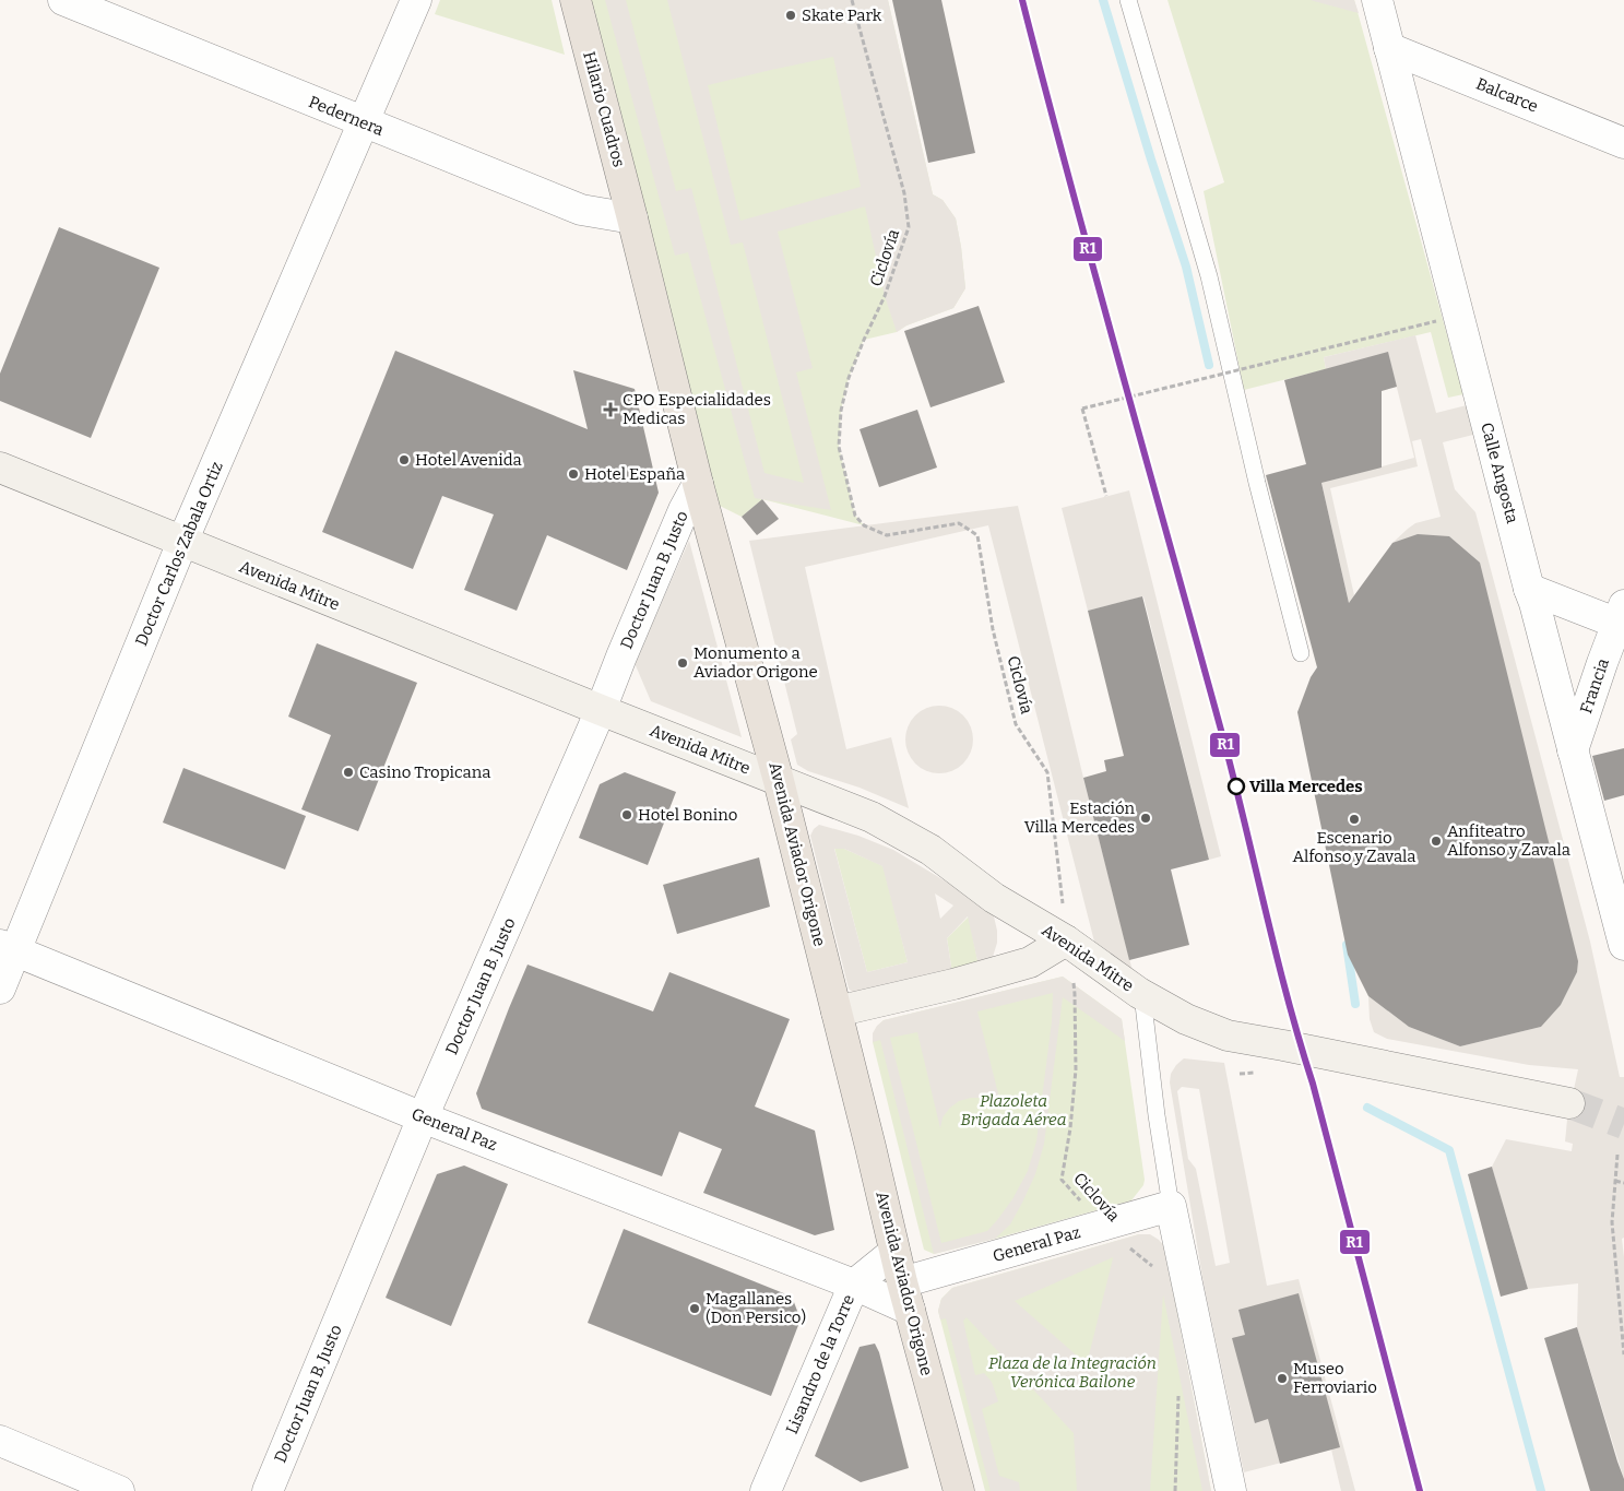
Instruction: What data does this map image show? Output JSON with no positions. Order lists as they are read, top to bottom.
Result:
{
  "streets": {
    "main road": ["Hilario Cuadros", "Avenida Mitre", "Avenida Aviador Origone"],
    "street": [
      "Balcarce",
      "Pedernera",
      "Calle Angosta",
      "Doctor Carlos Zabala Ortiz",
      "Doctor Juan B. Justo",
      "Francia",
      "General Paz",
      "Lisandro de la Torre"
    ],
    "path": ["Ciclovía"]
  },
  "crossings": [
    ["Balcarce", "Calle Angosta"],
    ["Hilario Cuadros", "Pedernera"],
    ["Hilario Cuadros", "Avenida Aviador Origone"],
    ["Pedernera", "Doctor Carlos Zabala Ortiz"],
    ["Pedernera", "Avenida Aviador Origone"],
    ["Ciclovía", "Avenida Mitre"],
    ["Ciclovía", "General Paz"],
    ["Calle Angosta", "Francia"],
    ["Doctor Carlos Zabala Ortiz", "Avenida Mitre"],
    ["Doctor Carlos Zabala Ortiz", "General Paz"],
    ["Doctor Juan B. Justo", "Avenida Mitre"],
    ["Doctor Juan B. Justo", "Avenida Aviador Origone"],
    ["Doctor Juan B. Justo", "General Paz"],
    ["Avenida Mitre", "Avenida Aviador Origone"],
    ["Avenida Aviador Origone", "General Paz"],
    ["Avenida Aviador Origone", "Lisandro de la Torre"],
    ["General Paz", "Lisandro de la Torre"]
  ],
  "parks": ["Plazoleta Brigada Aérea", "Plaza de la Integración Verónica Bailone"],
  "places": {
    "other": [
      "Skate Park",
      "Hotel Avenida",
      "Hotel España",
      "Monumento a Aviador Origone",
      "Casino Tropicana",
      "Villa Mercedes",
      "Hotel Bonino",
      "Estación Villa Mercedes",
      "Escenario Alfonso y Zavala",
      "Anfiteatro Alfonso y Zavala",
      "Magallanes (Don Persico)",
      "Museo Ferroviario"
    ],
    "health": ["CPO Especialidades Medicas"]
  },
  "lines": ["transit line R1"]
}
